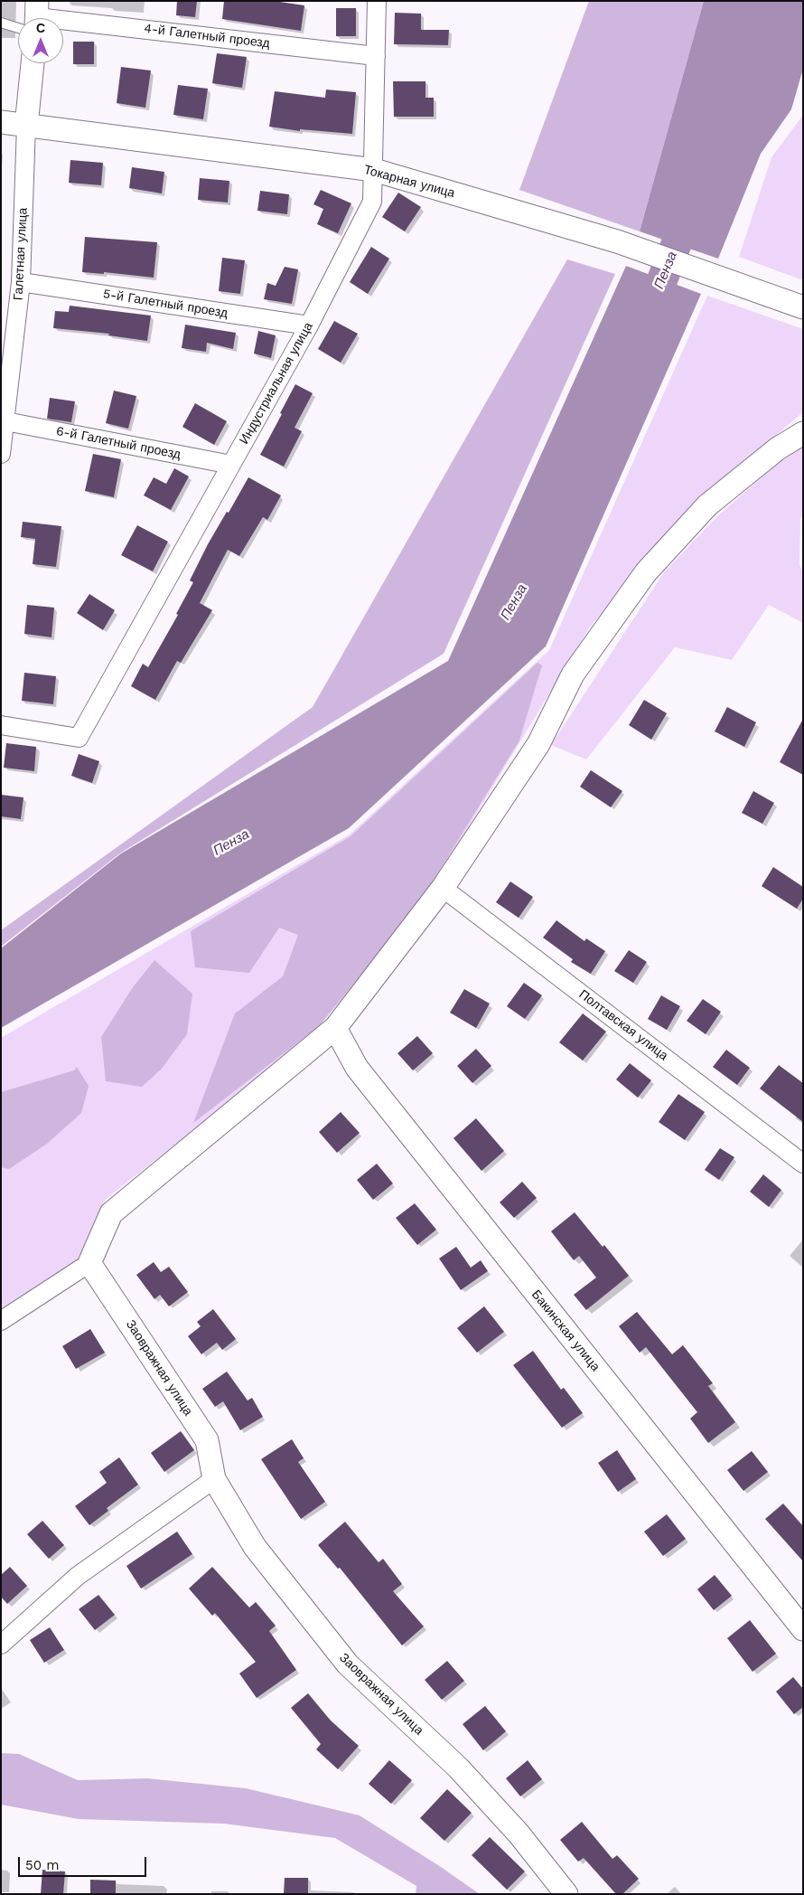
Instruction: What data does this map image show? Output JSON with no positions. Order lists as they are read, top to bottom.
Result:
{
  "streets": {
    "street": [
      "4-й Галетный проезд",
      "Токарная улица",
      "Галетная улица",
      "5-й Галетный проезд",
      "Индустриальная улица",
      "6-й Галетный проезд",
      "Полтавская улица",
      "Бакинская улица",
      "Заовражная улица"
    ]
  },
  "crossings": [
    ["4-й Галетный проезд", "Индустриальная улица"],
    ["Токарная улица", "Галетная улица"],
    ["Токарная улица", "Индустриальная улица"],
    ["Галетная улица", "5-й Галетный проезд"],
    ["Галетная улица", "6-й Галетный проезд"],
    ["5-й Галетный проезд", "Индустриальная улица"],
    ["Индустриальная улица", "6-й Галетный проезд"]
  ],
  "water": ["Пенза"],
  "scale_bar": "50 m",
  "north": "top"
}
